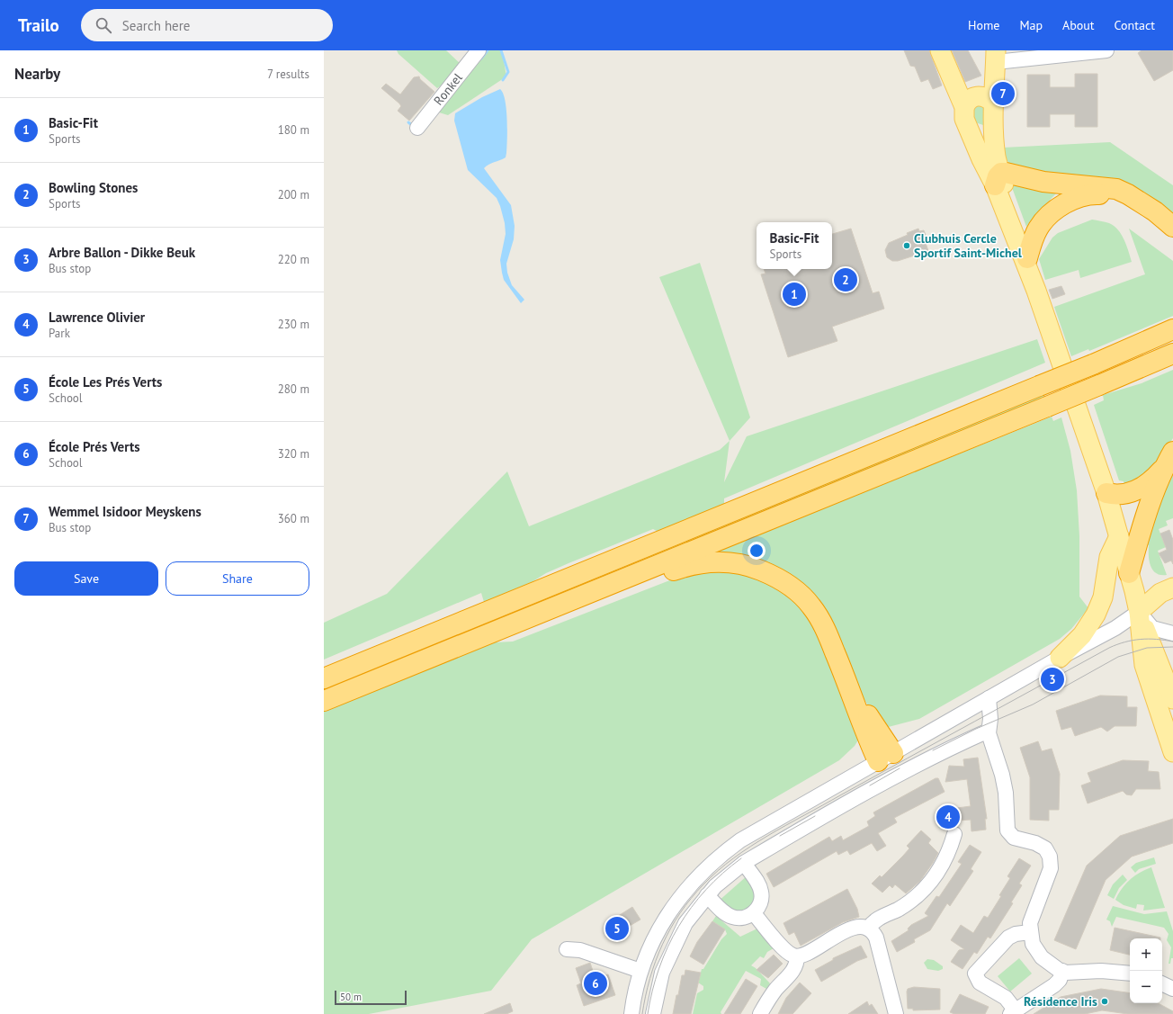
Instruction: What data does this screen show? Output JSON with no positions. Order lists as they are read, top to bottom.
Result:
{
  "streets": {
    "street": ["Ronkel"]
  },
  "places": ["Clubhuis Cercle Sportif Saint-Michel", "Résidence Iris"],
  "scale_bar": "50 m",
  "page": {
    "header": "Trailo",
    "search": "Search here",
    "nav": [
      "Home",
      "Map",
      "About",
      "Contact"
    ],
    "heading": ["Nearby", "7 results"],
    "pins": [
      "7",
      "2",
      "1",
      "3",
      "4",
      "5",
      "6"
    ],
    "list": [
      {
        "mark": "1",
        "name": "Basic-Fit",
        "note": "Sports",
        "value": "180 m"
      },
      {
        "mark": "2",
        "name": "Bowling Stones",
        "note": "Sports",
        "value": "200 m"
      },
      {
        "mark": "3",
        "name": "Arbre Ballon - Dikke Beuk",
        "note": "Bus stop",
        "value": "220 m"
      },
      {
        "mark": "4",
        "name": "Lawrence Olivier",
        "note": "Park",
        "value": "230 m"
      },
      {
        "mark": "5",
        "name": "École Les Prés Verts",
        "note": "School",
        "value": "280 m"
      },
      {
        "mark": "6",
        "name": "École Prés Verts",
        "note": "School",
        "value": "320 m"
      },
      {
        "mark": "7",
        "name": "Wemmel Isidoor Meyskens",
        "note": "Bus stop",
        "value": "360 m"
      }
    ],
    "popup": ["Basic-Fit", "Sports"],
    "buttons": ["Save", "Share"],
    "map_buttons": ["+", "−"],
    "scale": "50 m"
  }
}
